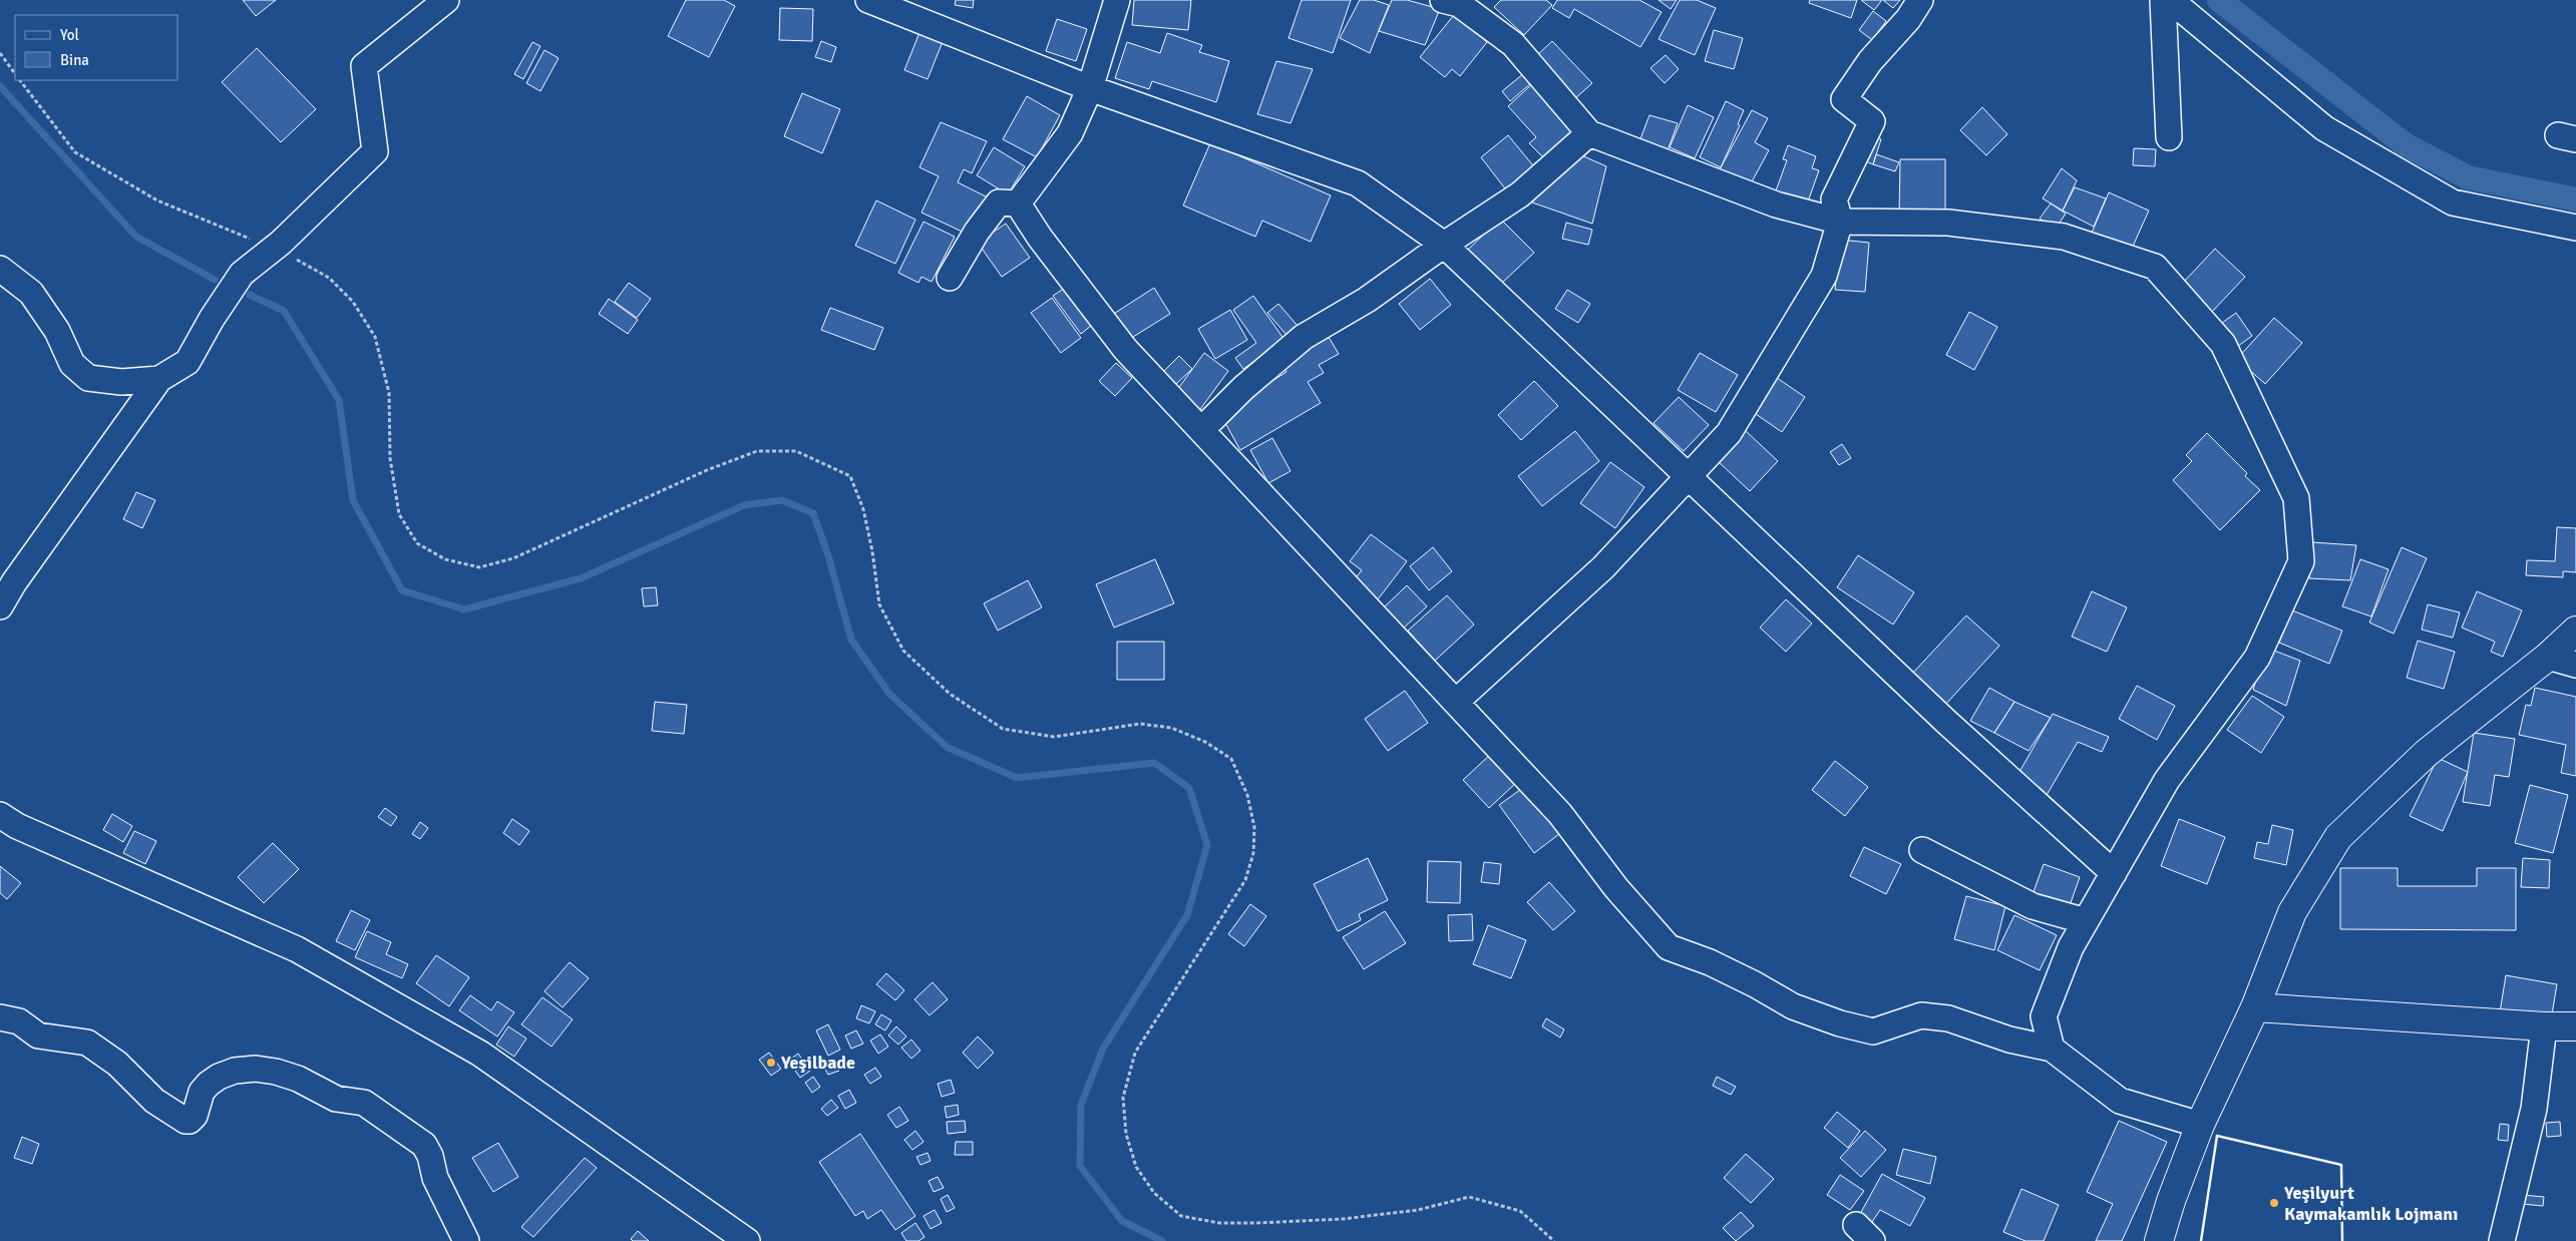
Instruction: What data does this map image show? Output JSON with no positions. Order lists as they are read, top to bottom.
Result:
{
  "places": ["Yeşilbade", "Yeşilyurt Kaymakamlık Lojmanı"],
  "legend": ["Yol", "Bina"]
}
